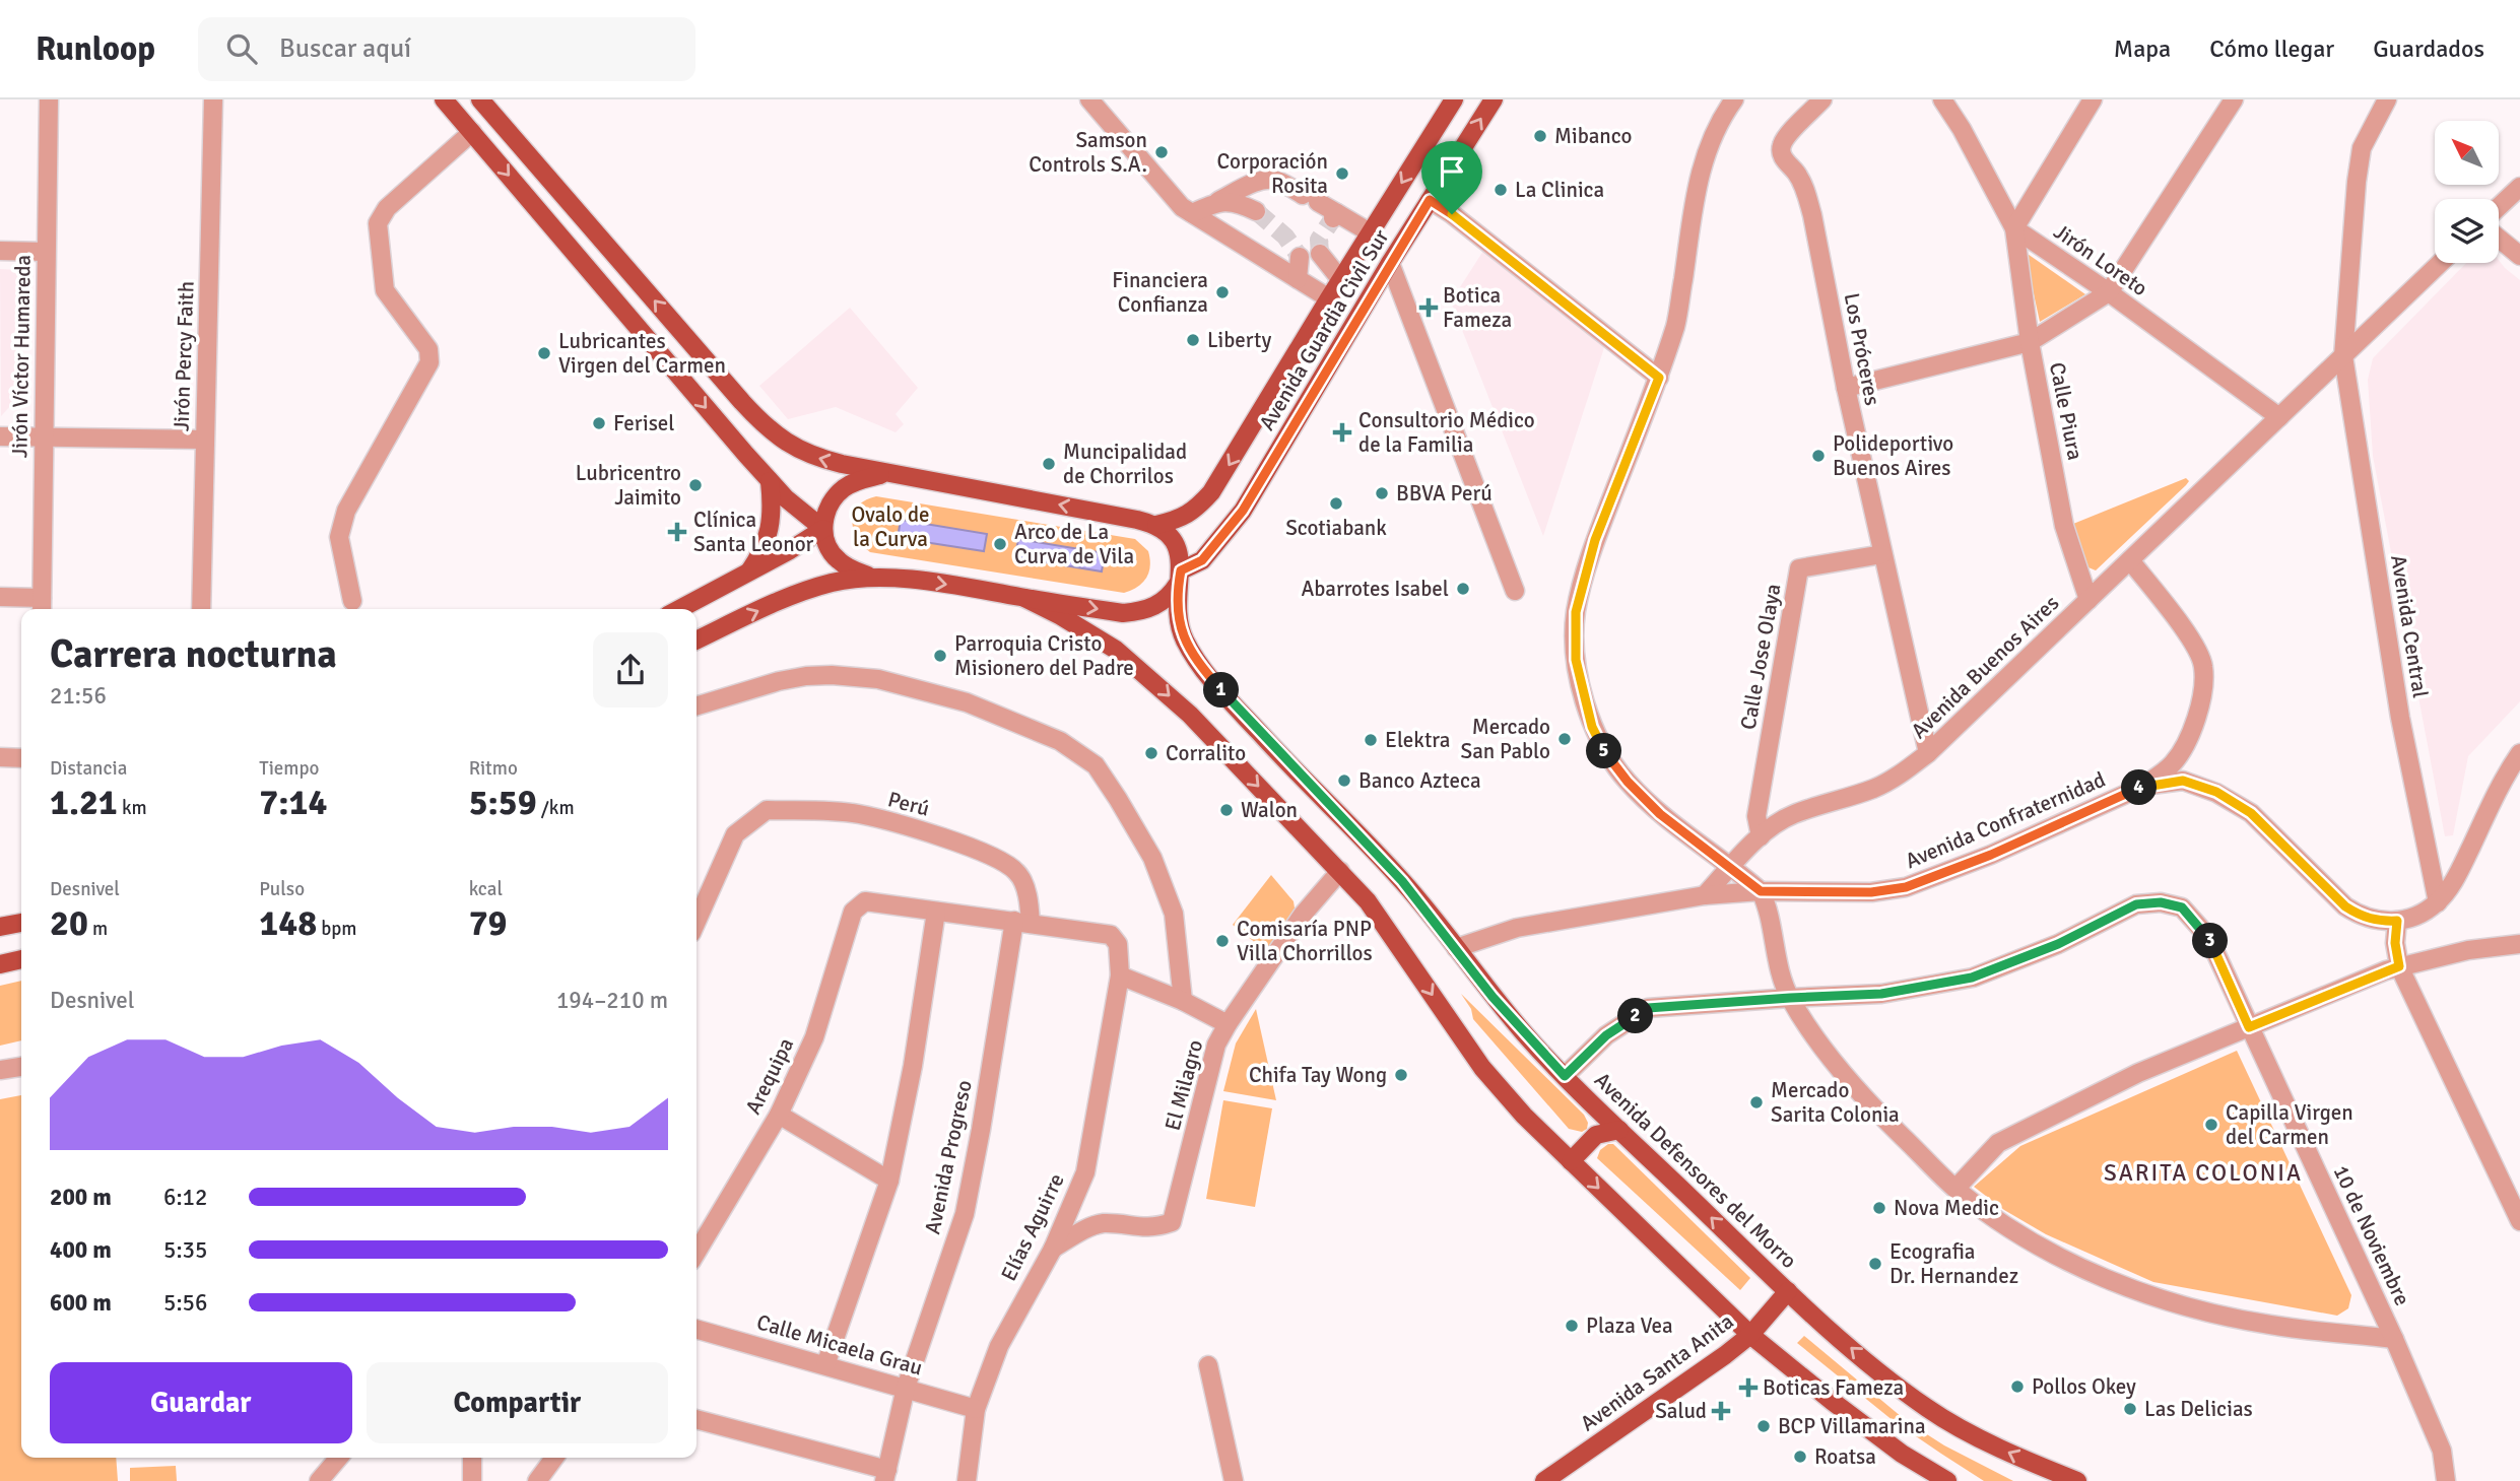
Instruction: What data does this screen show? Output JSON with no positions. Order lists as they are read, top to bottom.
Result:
{
  "streets": {
    "main road": ["Avenida Guardia Civil Sur", "Avenida Defensores del Morro", "Avenida Santa Anita"],
    "street": [
      "Jirón Loreto",
      "Los Próceres",
      "Jirón Víctor Humareda",
      "Jirón Percy Faith",
      "Calle Piura",
      "Avenida Central",
      "Calle Jose Olaya",
      "Avenida Buenos Aires",
      "Perú",
      "Avenida Confraternidad",
      "Arequipa",
      "El Milagro",
      "Avenida Progreso",
      "Elías Aguirre",
      "10 de Noviembre",
      "Calle Micaela Grau"
    ]
  },
  "crossings": [
    ["Jirón Loreto", "Calle Piura"],
    ["Jirón Loreto", "Avenida Buenos Aires"],
    ["Avenida Guardia Civil Sur", "Avenida Defensores del Morro"],
    ["Los Próceres", "Calle Jose Olaya"],
    ["Los Próceres", "Avenida Buenos Aires"],
    ["Calle Piura", "Avenida Buenos Aires"],
    ["Avenida Central", "Avenida Buenos Aires"],
    ["Avenida Central", "Avenida Confraternidad"],
    ["Calle Jose Olaya", "Avenida Buenos Aires"],
    ["Avenida Buenos Aires", "Avenida Confraternidad"],
    ["Perú", "Avenida Progreso"],
    ["Perú", "Elías Aguirre"],
    ["El Milagro", "Elías Aguirre"],
    ["Avenida Progreso", "Elías Aguirre"],
    ["Avenida Progreso", "Calle Micaela Grau"],
    ["Avenida Defensores del Morro", "Avenida Santa Anita"],
    ["Elías Aguirre", "Calle Micaela Grau"]
  ],
  "districts": ["SARITA COLONIA"],
  "parks": ["Ovalo de la Curva"],
  "places": {
    "other": [
      "Mibanco",
      "Samson Controls S.A.",
      "Corporación Rosita",
      "La Clinica",
      "Financiera Confianza",
      "Liberty",
      "Lubricantes Virgen del Carmen",
      "Ferisel",
      "Polideportivo Buenos Aires",
      "Muncipalidad de Chorrilos",
      "Lubricentro Jaimito",
      "BBVA Perú",
      "Scotiabank",
      "Arco de La Curva de Vila",
      "Abarrotes Isabel",
      "Parroquia Cristo Misionero del Padre",
      "Mercado San Pablo",
      "Elektra",
      "Corralito",
      "Banco Azteca",
      "Walon",
      "Comisaría PNP Villa Chorrillos",
      "Chifa Tay Wong",
      "Mercado Sarita Colonia",
      "Capilla Virgen del Carmen",
      "Nova Medic",
      "Ecografia Dr. Hernandez",
      "Plaza Vea",
      "Pollos Okey",
      "Las Delicias",
      "BCP Villamarina",
      "Roatsa"
    ],
    "health": [
      "Botica Fameza",
      "Consultorio Médico de la Familia",
      "Clínica Santa Leonor",
      "Boticas Fameza",
      "Salud"
    ]
  },
  "north": "top left",
  "page": {
    "header": "Runloop",
    "search": "Buscar aquí",
    "nav": ["Mapa", "Cómo llegar", "Guardados"],
    "heading": ["Carrera nocturna", "21:56"],
    "pins": [
      "1",
      "5",
      "4",
      "3",
      "2"
    ],
    "stats": [
      ["Distancia", "1.21 km"],
      ["Tiempo", "7:14"],
      ["Ritmo", "5:59 /km"],
      ["Desnivel", "20 m"],
      ["Pulso", "148 bpm"],
      ["kcal", "79"]
    ],
    "chart": ["Desnivel", "194–210 m"],
    "list": [
      {
        "name": "200 m",
        "note": "6:12"
      },
      {
        "name": "400 m",
        "note": "5:35"
      },
      {
        "name": "600 m",
        "note": "5:56"
      }
    ],
    "buttons": ["Guardar", "Compartir"]
  }
}
